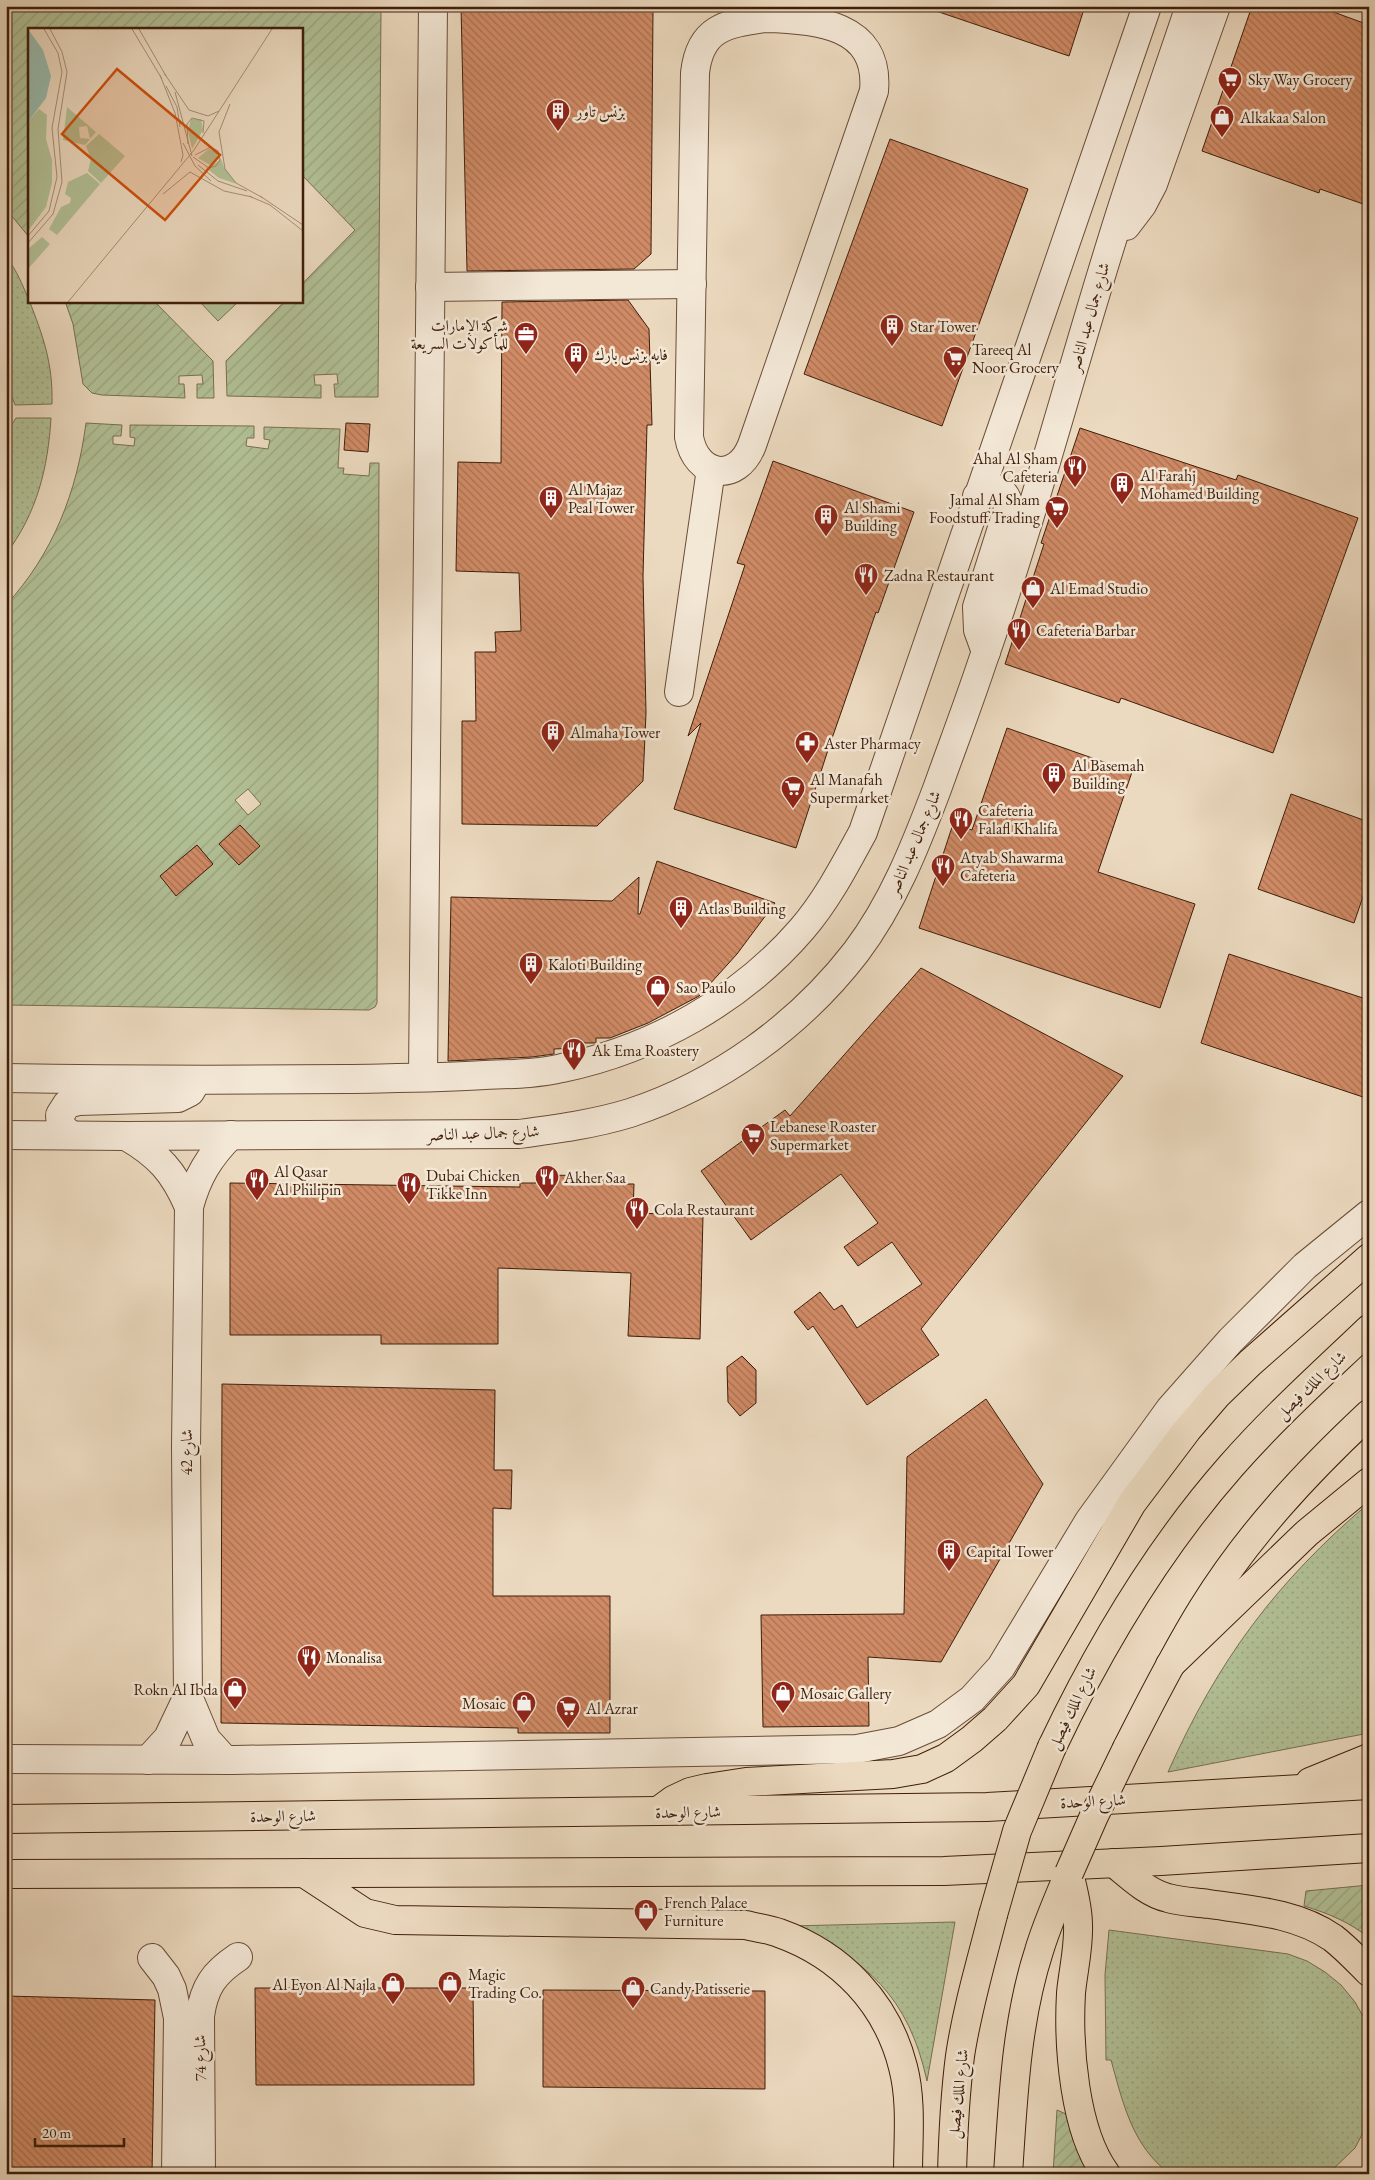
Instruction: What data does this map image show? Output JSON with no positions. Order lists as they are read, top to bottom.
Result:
{
  "streets": {
    "main road": ["شارع الملك فيصل", "شارع الوحدة"],
    "street": ["شارع جمال عبد الناصر", "شارع 42", "شارع 74"]
  },
  "crossings": [
    ["شارع جمال عبد الناصر", "شارع 42"]
  ],
  "places": {
    "supermarket": [
      "Sky Way Grocery",
      "Tareeq Al Noor Grocery",
      "Jamal Al Sham Foodstuff Trading",
      "Al Manafah Supermarket",
      "Lebanese Roaster Supermarket",
      "Al Azrar"
    ],
    "building": [
      "بزنس تاور",
      "Star Tower",
      "فايه بزنس بارك",
      "Al Farahj Mohamed Building",
      "Al Majaz Peal Tower",
      "Al Shami Building",
      "Almaha Tower",
      "Al Basemah Building",
      "Atlas Building",
      "Kaloti Building",
      "Capital Tower"
    ],
    "shop": [
      "Alkakaa Salon",
      "Al Emad Studio",
      "Sao Paulo",
      "Rokn Al Ibda",
      "Mosaic Gallery",
      "Mosaic",
      "French Palace Furniture",
      "Magic Trading Co.",
      "Al Eyon Al Najla",
      "Candy Patisserie"
    ],
    "office": ["شركة الإمارات للمأكولات السريعة"],
    "restaurant": [
      "Ahal Al Sham Cafeteria",
      "Zadna Restaurant",
      "Cafeteria Barbar",
      "Cafeteria Falafl Khalifa",
      "Atyab Shawarma Cafeteria",
      "Ak Ema Roastery",
      "Akher Saa",
      "Al Qasar Al Philipin",
      "Dubai Chicken Tikke Inn",
      "Cola Restaurant",
      "Monalisa"
    ],
    "pharmacy": ["Aster Pharmacy"]
  },
  "scale_bar": "20 m"
}
